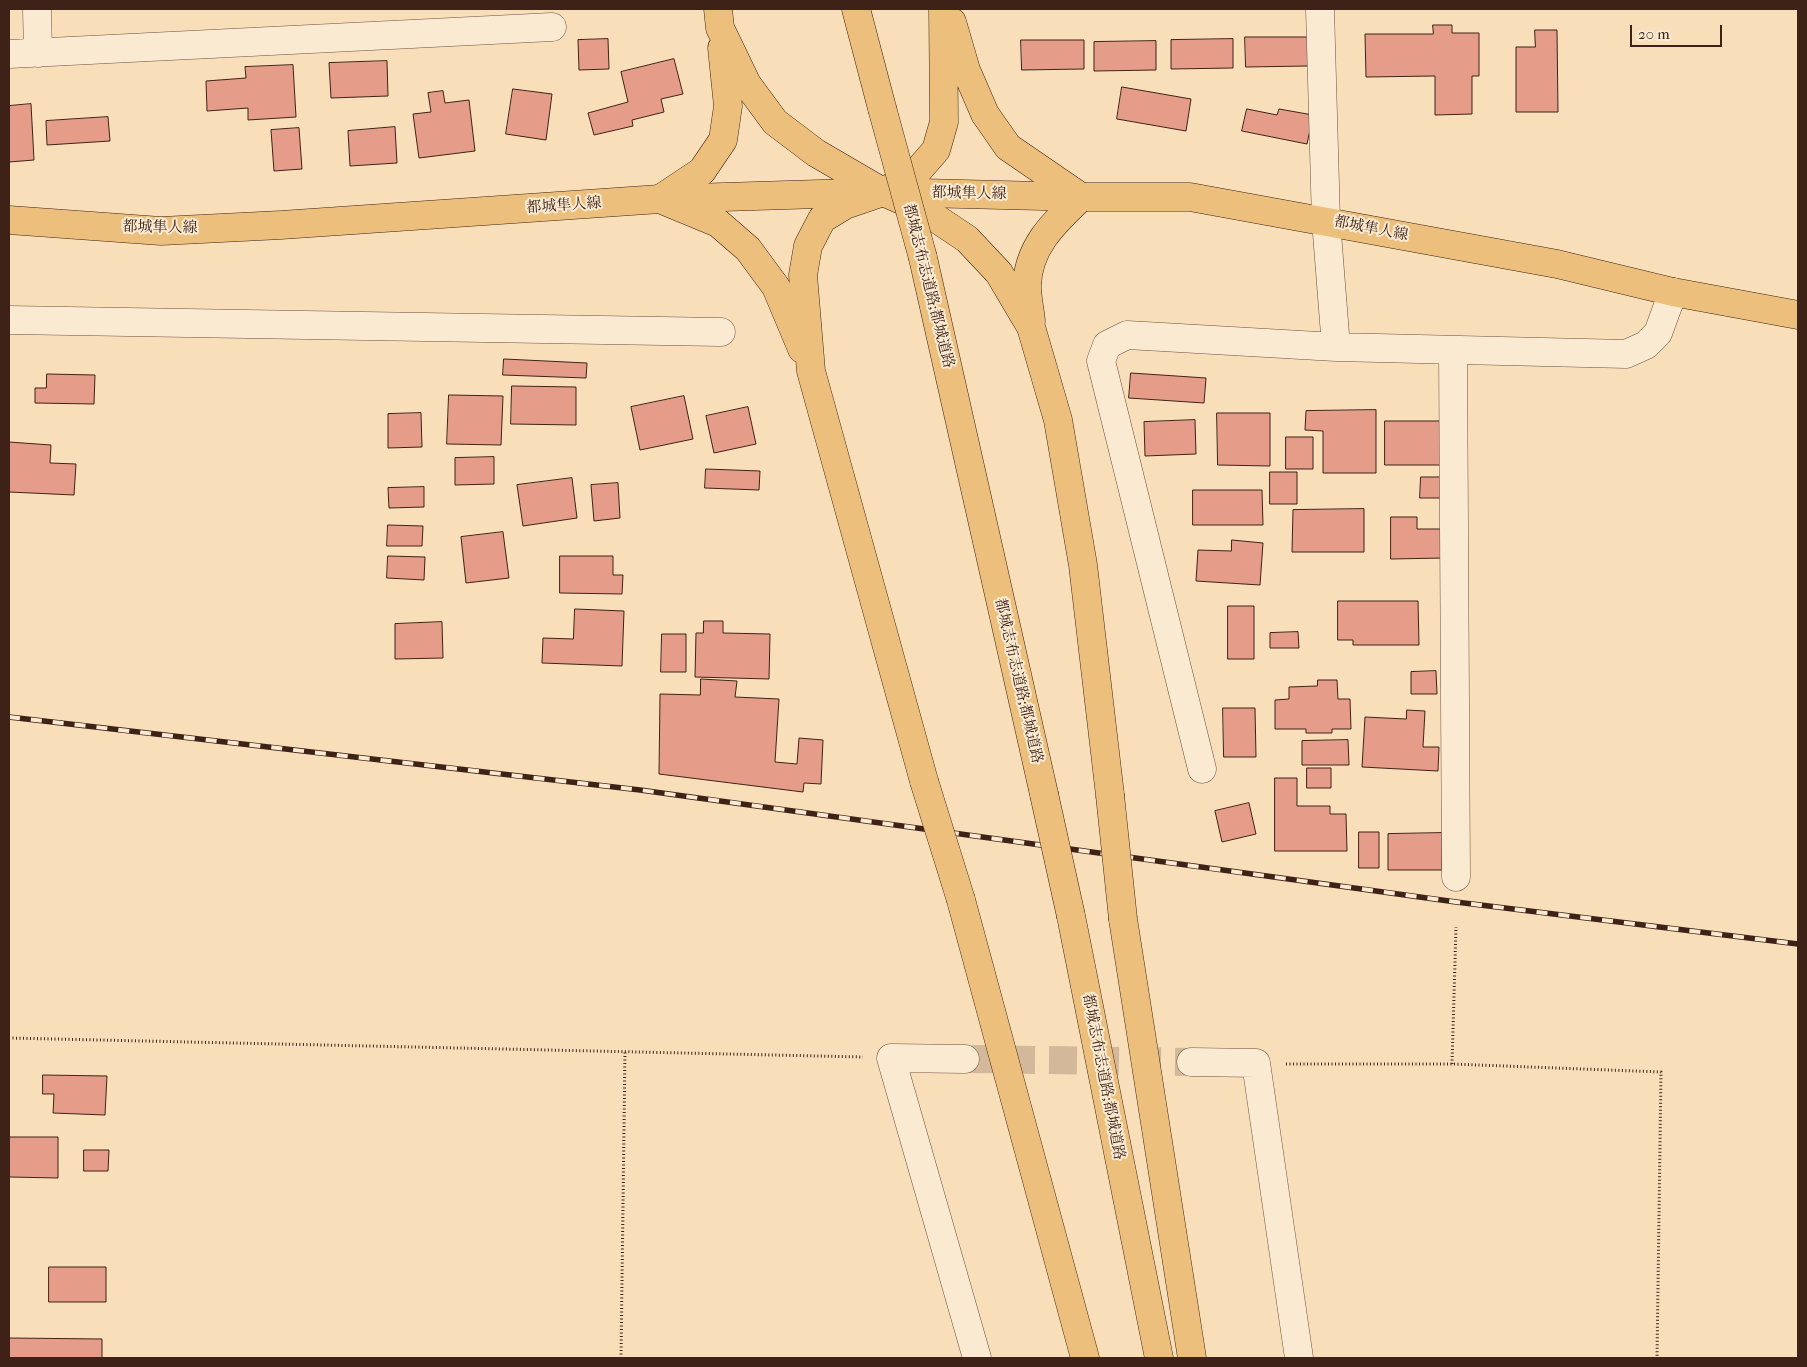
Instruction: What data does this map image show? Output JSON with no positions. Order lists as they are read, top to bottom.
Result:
{
  "streets": {
    "main road": ["都城隼人線", "都城志布志道路;都城道路"]
  },
  "scale_bar": "20 m"
}
